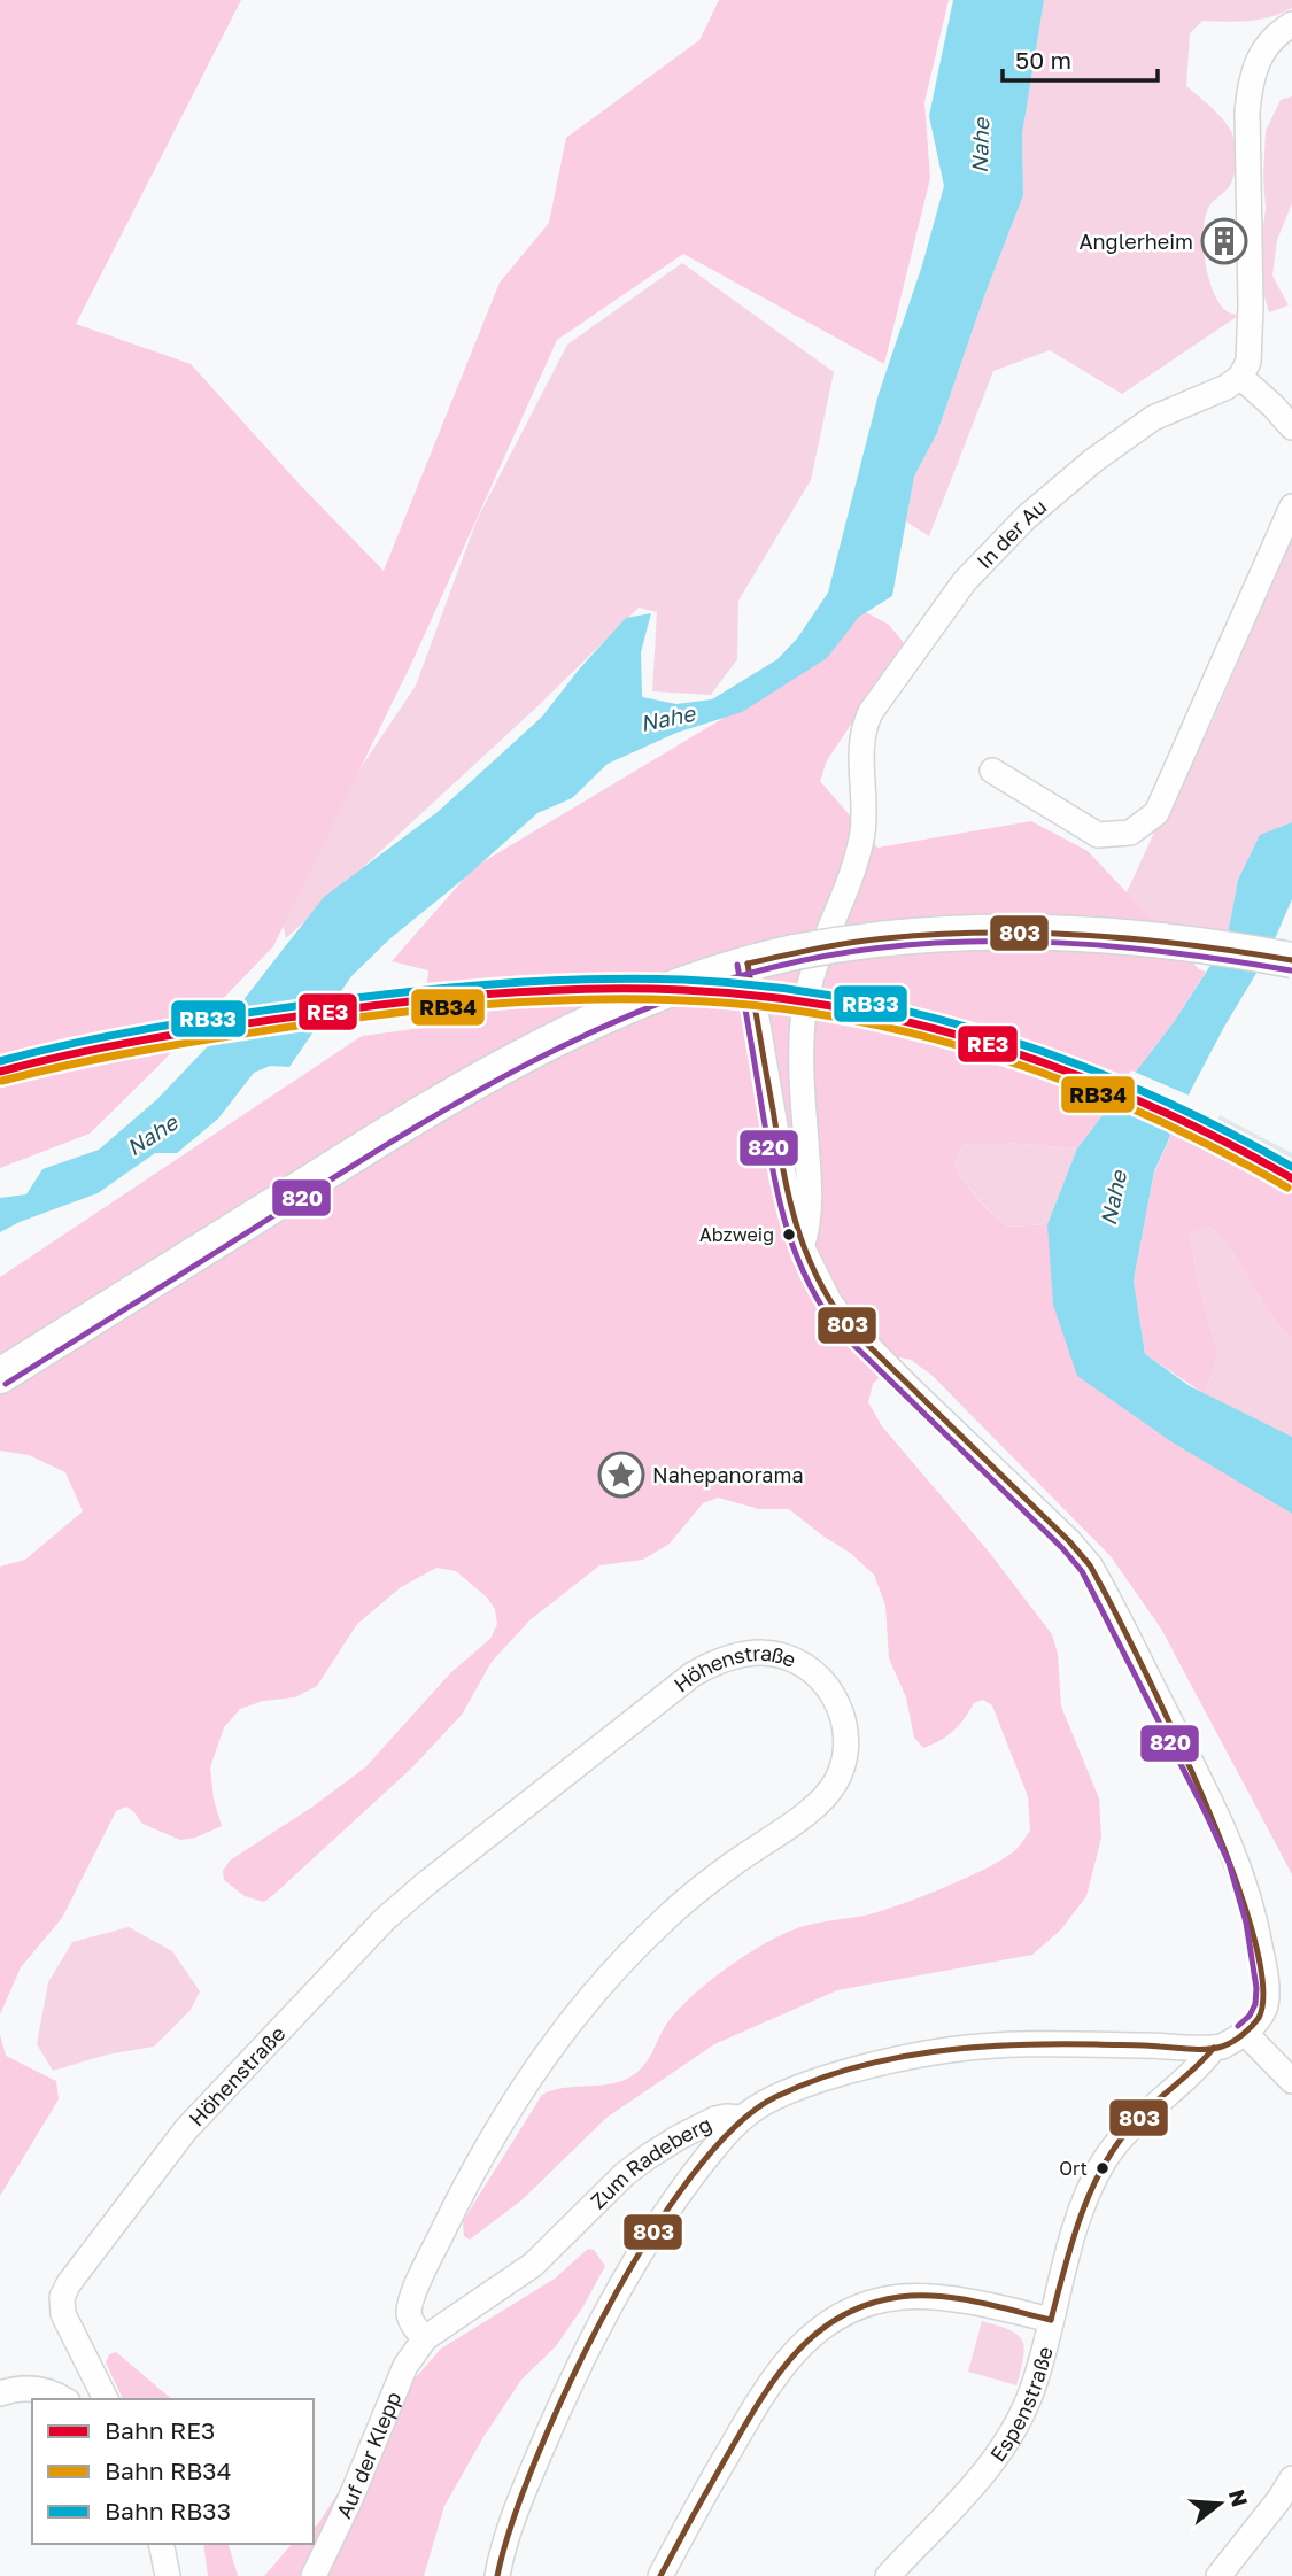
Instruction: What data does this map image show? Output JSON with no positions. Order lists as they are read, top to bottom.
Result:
{
  "streets": {
    "street": [
      "In der Au",
      "Höhenstraße",
      "Zum Radeberg",
      "Espenstraße",
      "Auf der Klepp"
    ]
  },
  "crossings": [
    ["Höhenstraße", "Zum Radeberg"],
    ["Höhenstraße", "Auf der Klepp"],
    ["Zum Radeberg", "Espenstraße"],
    ["Zum Radeberg", "Auf der Klepp"]
  ],
  "water": ["Nahe"],
  "places": {
    "building": ["Anglerheim"],
    "other": ["Abzweig", "Ort"],
    "place": ["Nahepanorama"]
  },
  "lines": [
    "transit line 803",
    "transit line 820",
    "rail line RB33",
    "rail line RE3",
    "rail line RB34"
  ],
  "legend": ["Bahn RE3", "Bahn RB34", "Bahn RB33"],
  "scale_bar": "50 m",
  "north": "right"
}
